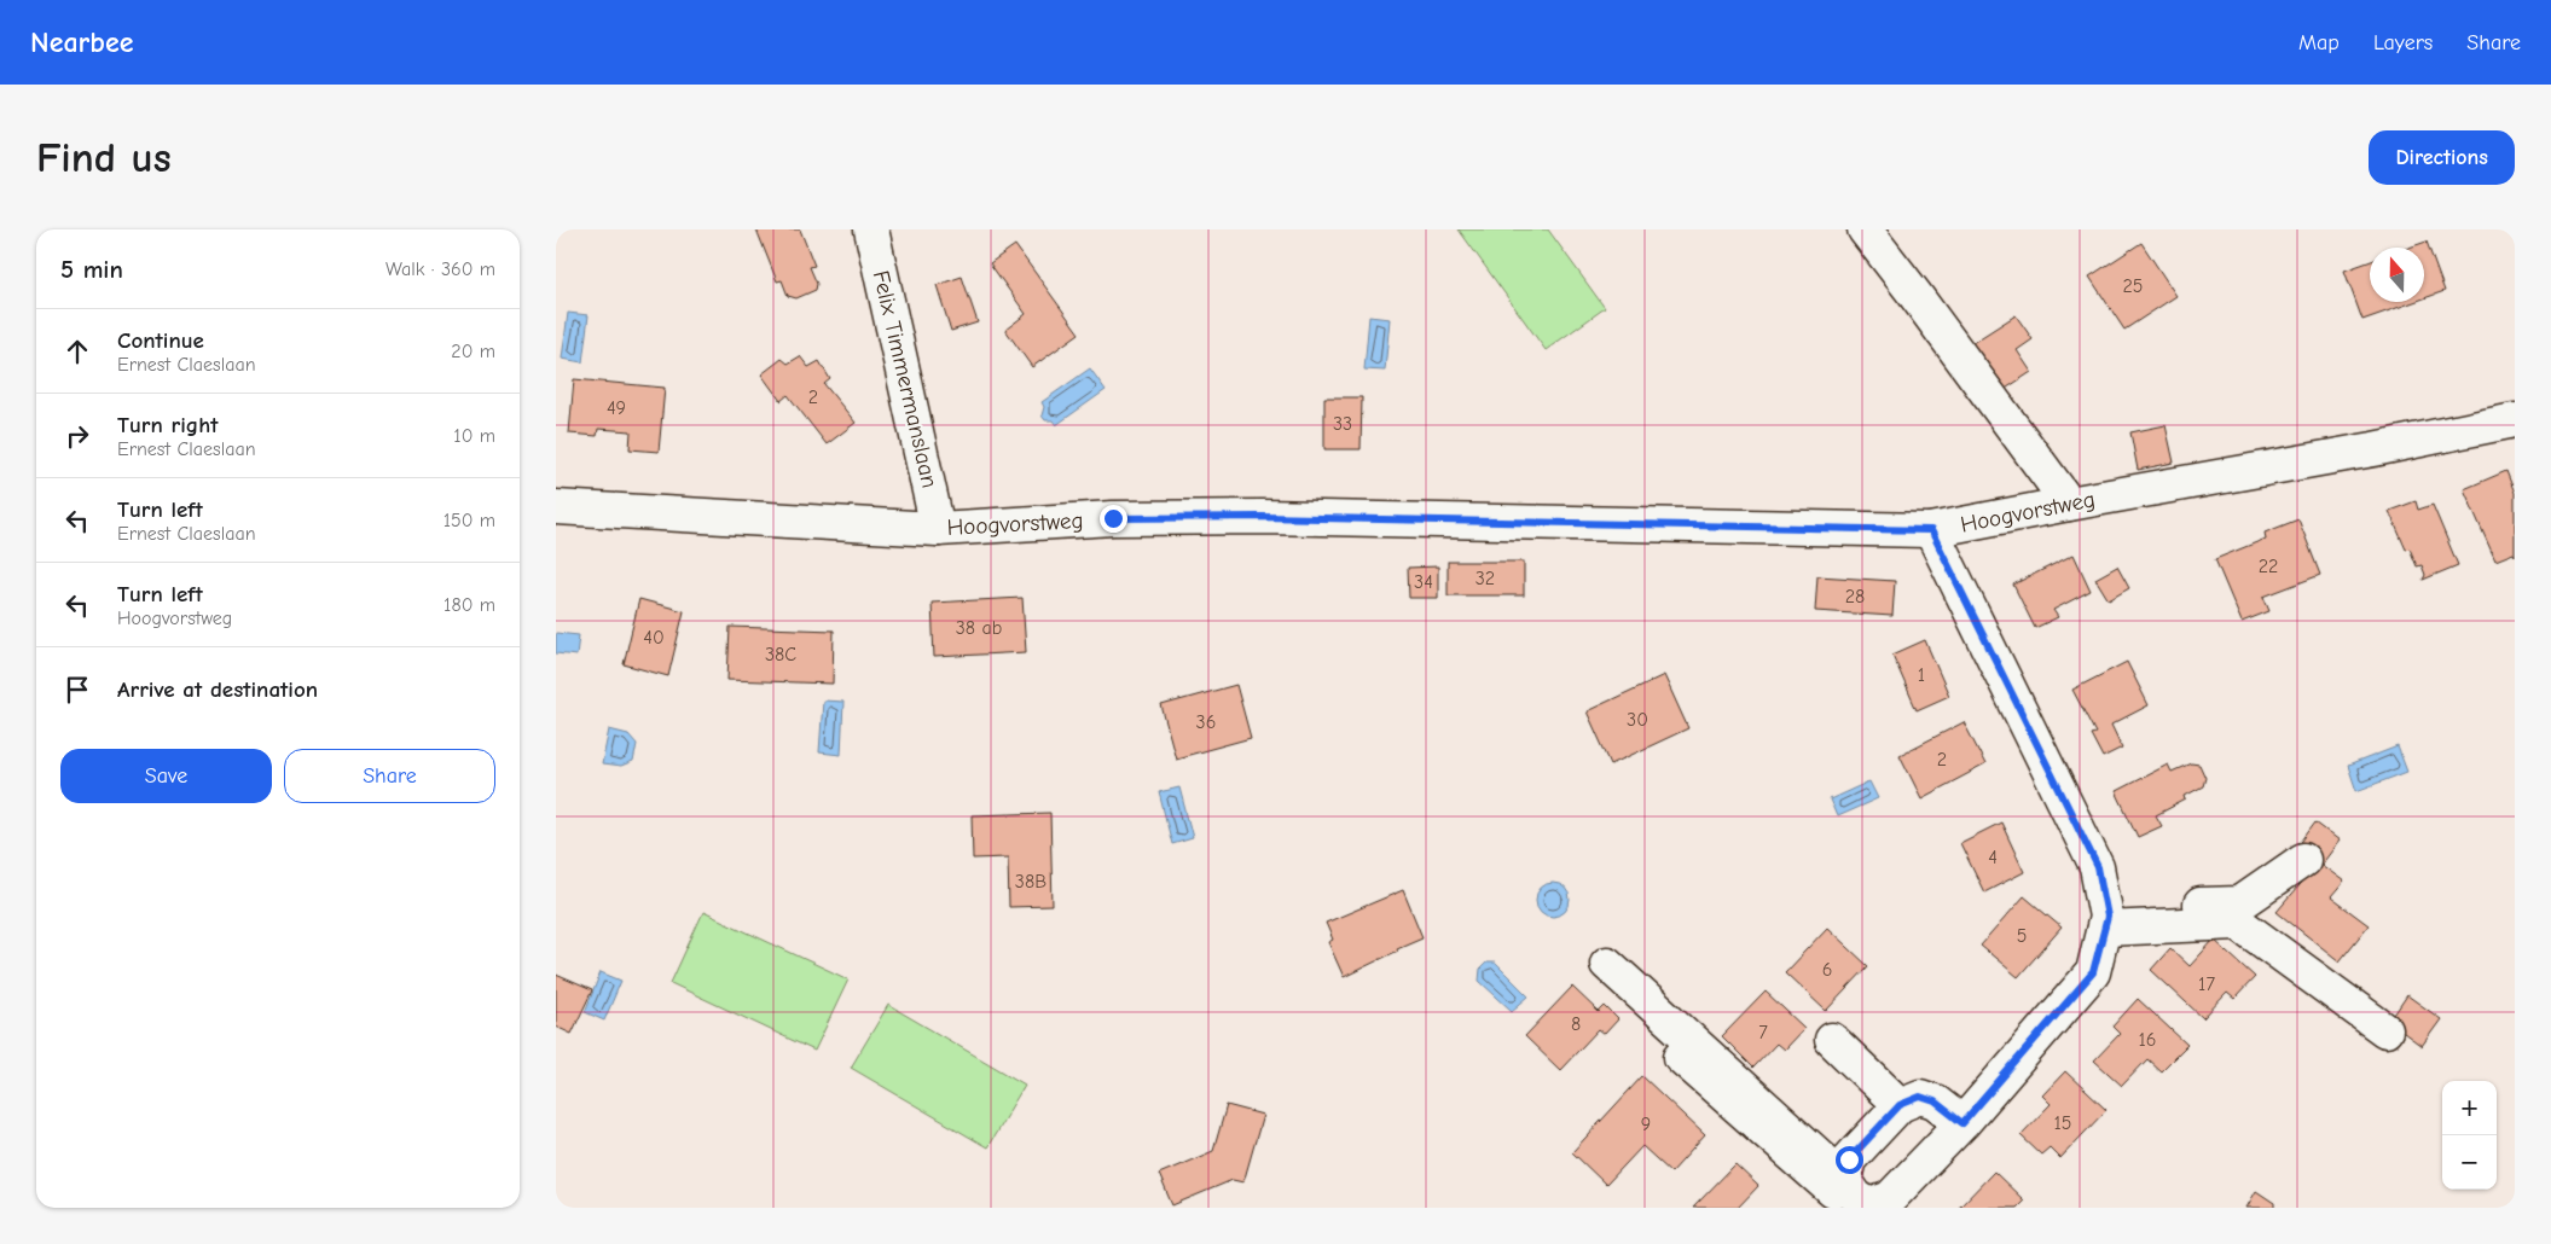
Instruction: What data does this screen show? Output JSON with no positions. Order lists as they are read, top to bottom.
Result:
{
  "streets": {
    "street": ["Felix Timmermanslaan", "Hoogvorstweg"]
  },
  "crossings": [
    ["Felix Timmermanslaan", "Hoogvorstweg"]
  ],
  "house_numbers": [
    "25",
    "2",
    "49",
    "33",
    "22",
    "32",
    "34",
    "28",
    "38 ab",
    "40",
    "38C",
    "1",
    "30",
    "36",
    "2",
    "4",
    "38B",
    "5",
    "6",
    "17",
    "8",
    "7",
    "16",
    "15",
    "9"
  ],
  "north": "top",
  "page": {
    "header": "Nearbee",
    "nav": ["Map", "Layers", "Share"],
    "buttons": [
      "Directions",
      ["Save", "Share"]
    ],
    "title": "Find us",
    "heading": ["5 min", "Walk · 360 m"],
    "list": [
      ["Continue", "Ernest Claeslaan", "20 m"],
      ["Turn right", "Ernest Claeslaan", "10 m"],
      ["Turn left", "Ernest Claeslaan", "150 m"],
      ["Turn left", "Hoogvorstweg", "180 m"],
      "Arrive at destination"
    ],
    "map_buttons": ["+", "−"]
  }
}
